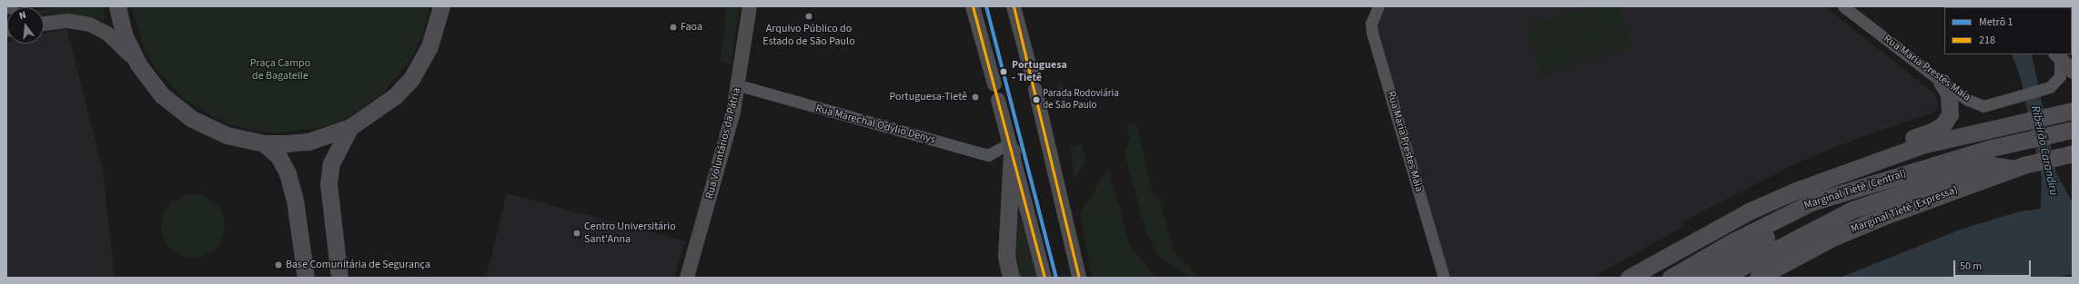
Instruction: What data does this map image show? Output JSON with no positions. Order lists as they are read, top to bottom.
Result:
{
  "streets": {
    "highway": ["Marginal Tietê (Central)", "Marginal Tietê (Expressa)"],
    "main road": ["Rua Voluntários da Pátria"],
    "street": ["Rua Maria Prestes Maia", "Rua Marechal Odylio Denys"]
  },
  "crossings": [
    ["Rua Marechal Odylio Denys", "Rua Voluntários da Pátria"]
  ],
  "water": ["Ribeirão Carandiru"],
  "parks": ["Praça Campo de Bagatelle"],
  "places": [
    "Arquivo Público do Estado de São Paulo",
    "Faoa",
    "Portuguesa - Tietê",
    "Portuguesa-Tietê",
    "Parada Rodoviária de São Paulo",
    "Centro Universitário Sant'Anna",
    "Base Comunitária de Segurança"
  ],
  "lines": ["metro line 1", "transit line 218"],
  "legend": ["Metrô 1", "218"],
  "scale_bar": "50 m",
  "north": "top"
}
